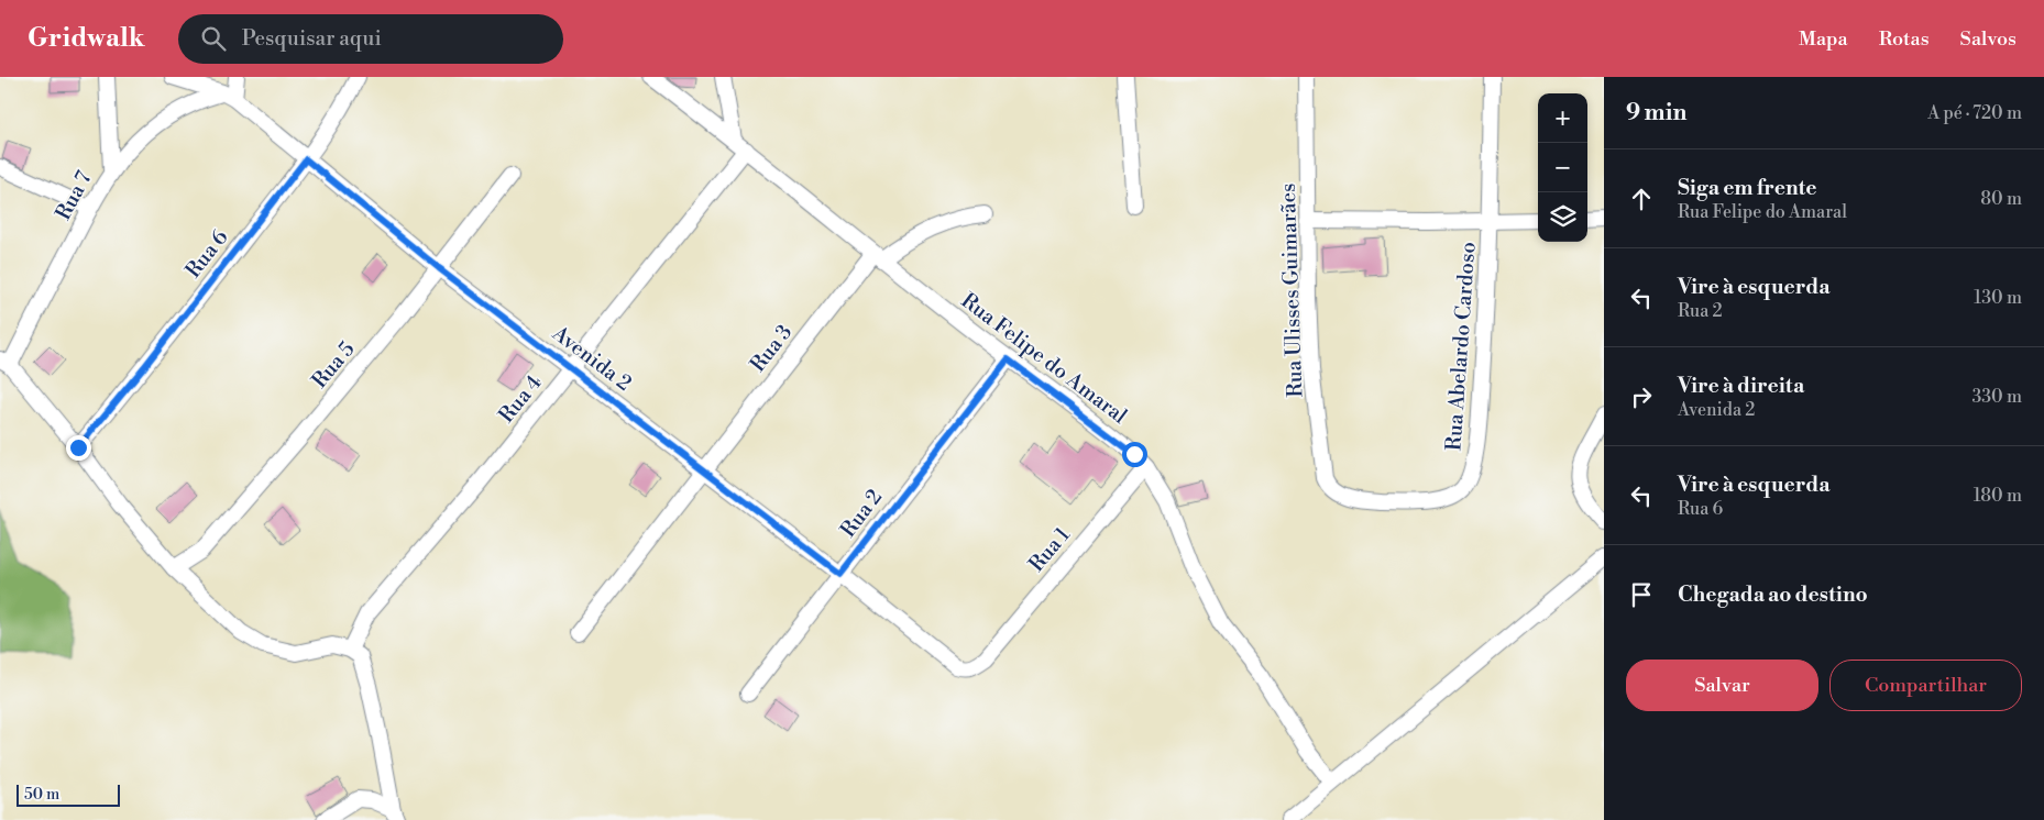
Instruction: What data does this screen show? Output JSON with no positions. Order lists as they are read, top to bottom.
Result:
{
  "streets": {
    "street": [
      "Rua 7",
      "Rua 6",
      "Rua Ulisses Guimarães",
      "Rua Abelardo Cardoso",
      "Rua 3",
      "Avenida 2",
      "Rua Felipe do Amaral",
      "Rua 5",
      "Rua 4",
      "Rua 2",
      "Rua 1"
    ]
  },
  "crossings": [
    ["Rua 7", "Avenida 2"],
    ["Rua 6", "Avenida 2"],
    ["Rua Ulisses Guimarães", "Rua Abelardo Cardoso"],
    ["Rua 3", "Avenida 2"],
    ["Rua 3", "Rua Felipe do Amaral"],
    ["Avenida 2", "Rua 5"],
    ["Avenida 2", "Rua 4"],
    ["Avenida 2", "Rua 2"],
    ["Avenida 2", "Rua 1"],
    ["Rua Felipe do Amaral", "Rua 4"],
    ["Rua Felipe do Amaral", "Rua 2"],
    ["Rua Felipe do Amaral", "Rua 1"]
  ],
  "scale_bar": "50 m",
  "page": {
    "header": "Gridwalk",
    "search": "Pesquisar aqui",
    "nav": ["Mapa", "Rotas", "Salvos"],
    "heading": ["9 min", "A pé · 720 m"],
    "map_buttons": ["+", "−"],
    "list": [
      ["Siga em frente", "Rua Felipe do Amaral", "80 m"],
      ["Vire à esquerda", "Rua 2", "130 m"],
      ["Vire à direita", "Avenida 2", "330 m"],
      ["Vire à esquerda", "Rua 6", "180 m"],
      "Chegada ao destino"
    ],
    "buttons": ["Salvar", "Compartilhar"],
    "scale": "50 m"
  }
}
